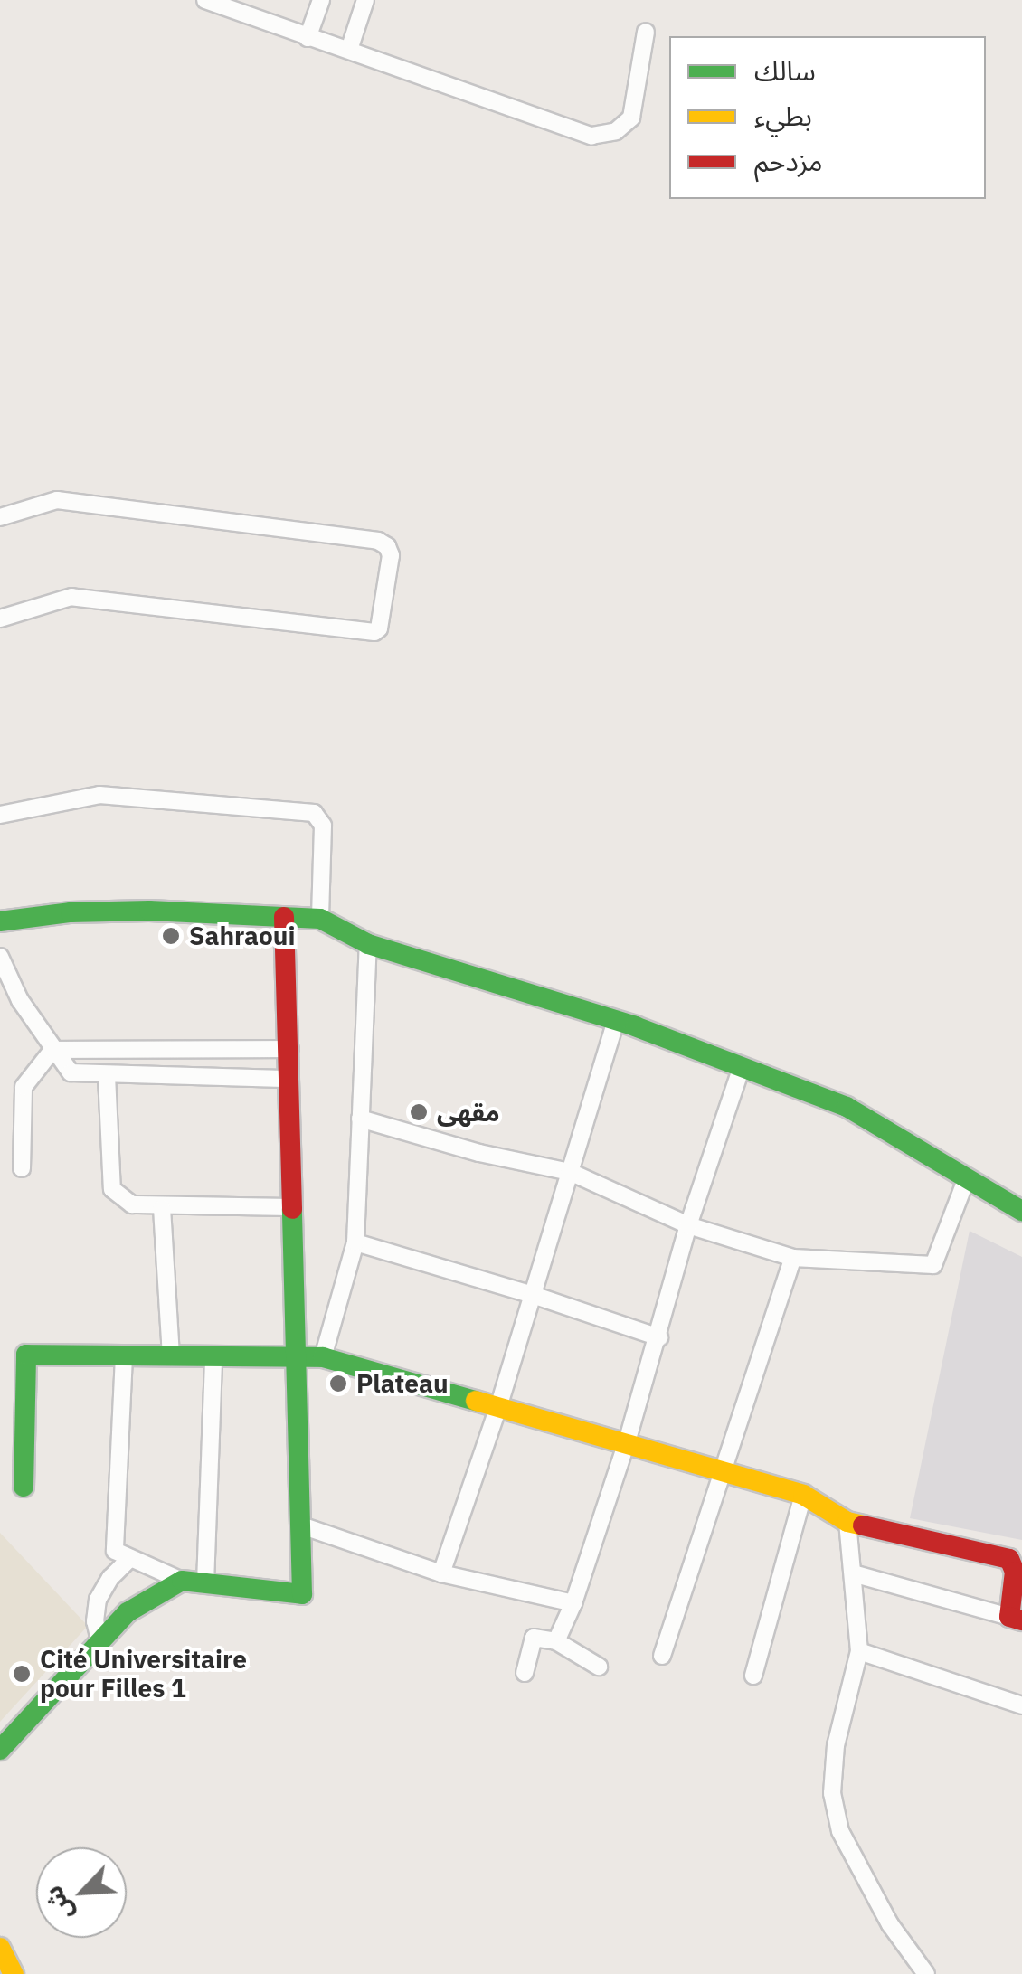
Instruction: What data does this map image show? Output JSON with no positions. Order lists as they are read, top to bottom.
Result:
{
  "places": [
    "Sahraoui",
    "مقهى",
    "Plateau",
    "Cité Universitaire pour Filles 1"
  ],
  "legend": ["سالك", "بطيء", "مزدحم"],
  "north": "bottom left"
}
